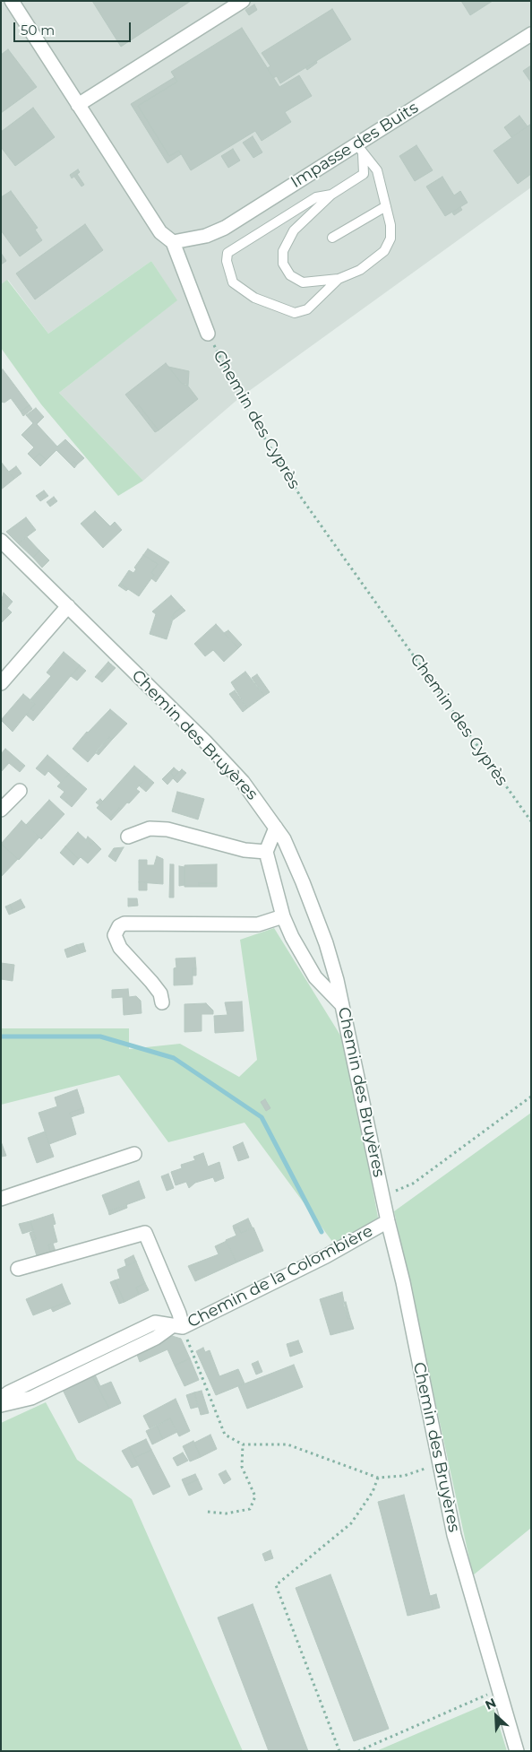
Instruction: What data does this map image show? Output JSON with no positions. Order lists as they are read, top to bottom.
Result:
{
  "streets": {
    "street": [
      "Impasse des Buits",
      "Chemin des Cyprès",
      "Chemin des Bruyères",
      "Chemin de la Colombière"
    ]
  },
  "crossings": [
    ["Impasse des Buits", "Chemin des Cyprès"],
    ["Chemin des Bruyères", "Chemin de la Colombière"]
  ],
  "scale_bar": "50 m",
  "north": "top left"
}
